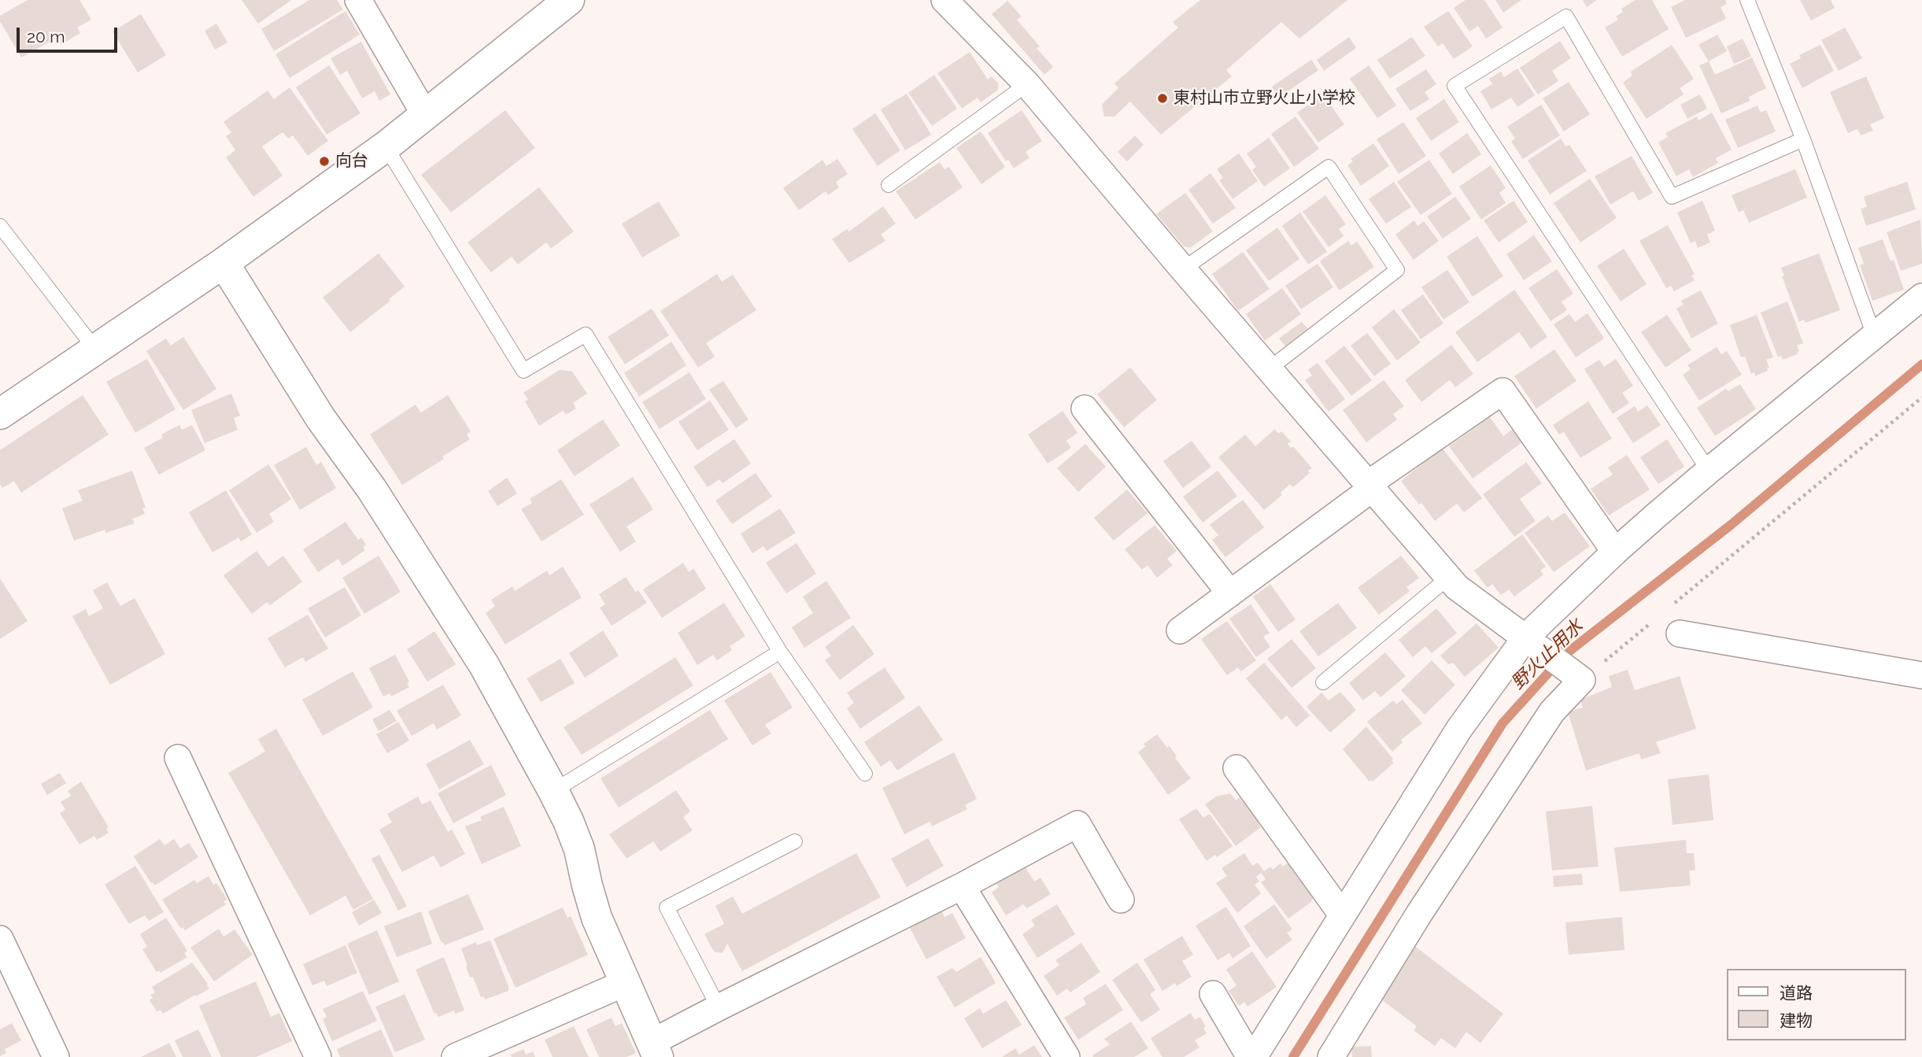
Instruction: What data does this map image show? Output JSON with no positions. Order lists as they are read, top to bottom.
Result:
{
  "water": ["野火止用水"],
  "places": ["東村山市立野火止小学校", "向台"],
  "legend": ["道路", "建物"],
  "scale_bar": "20 m"
}
